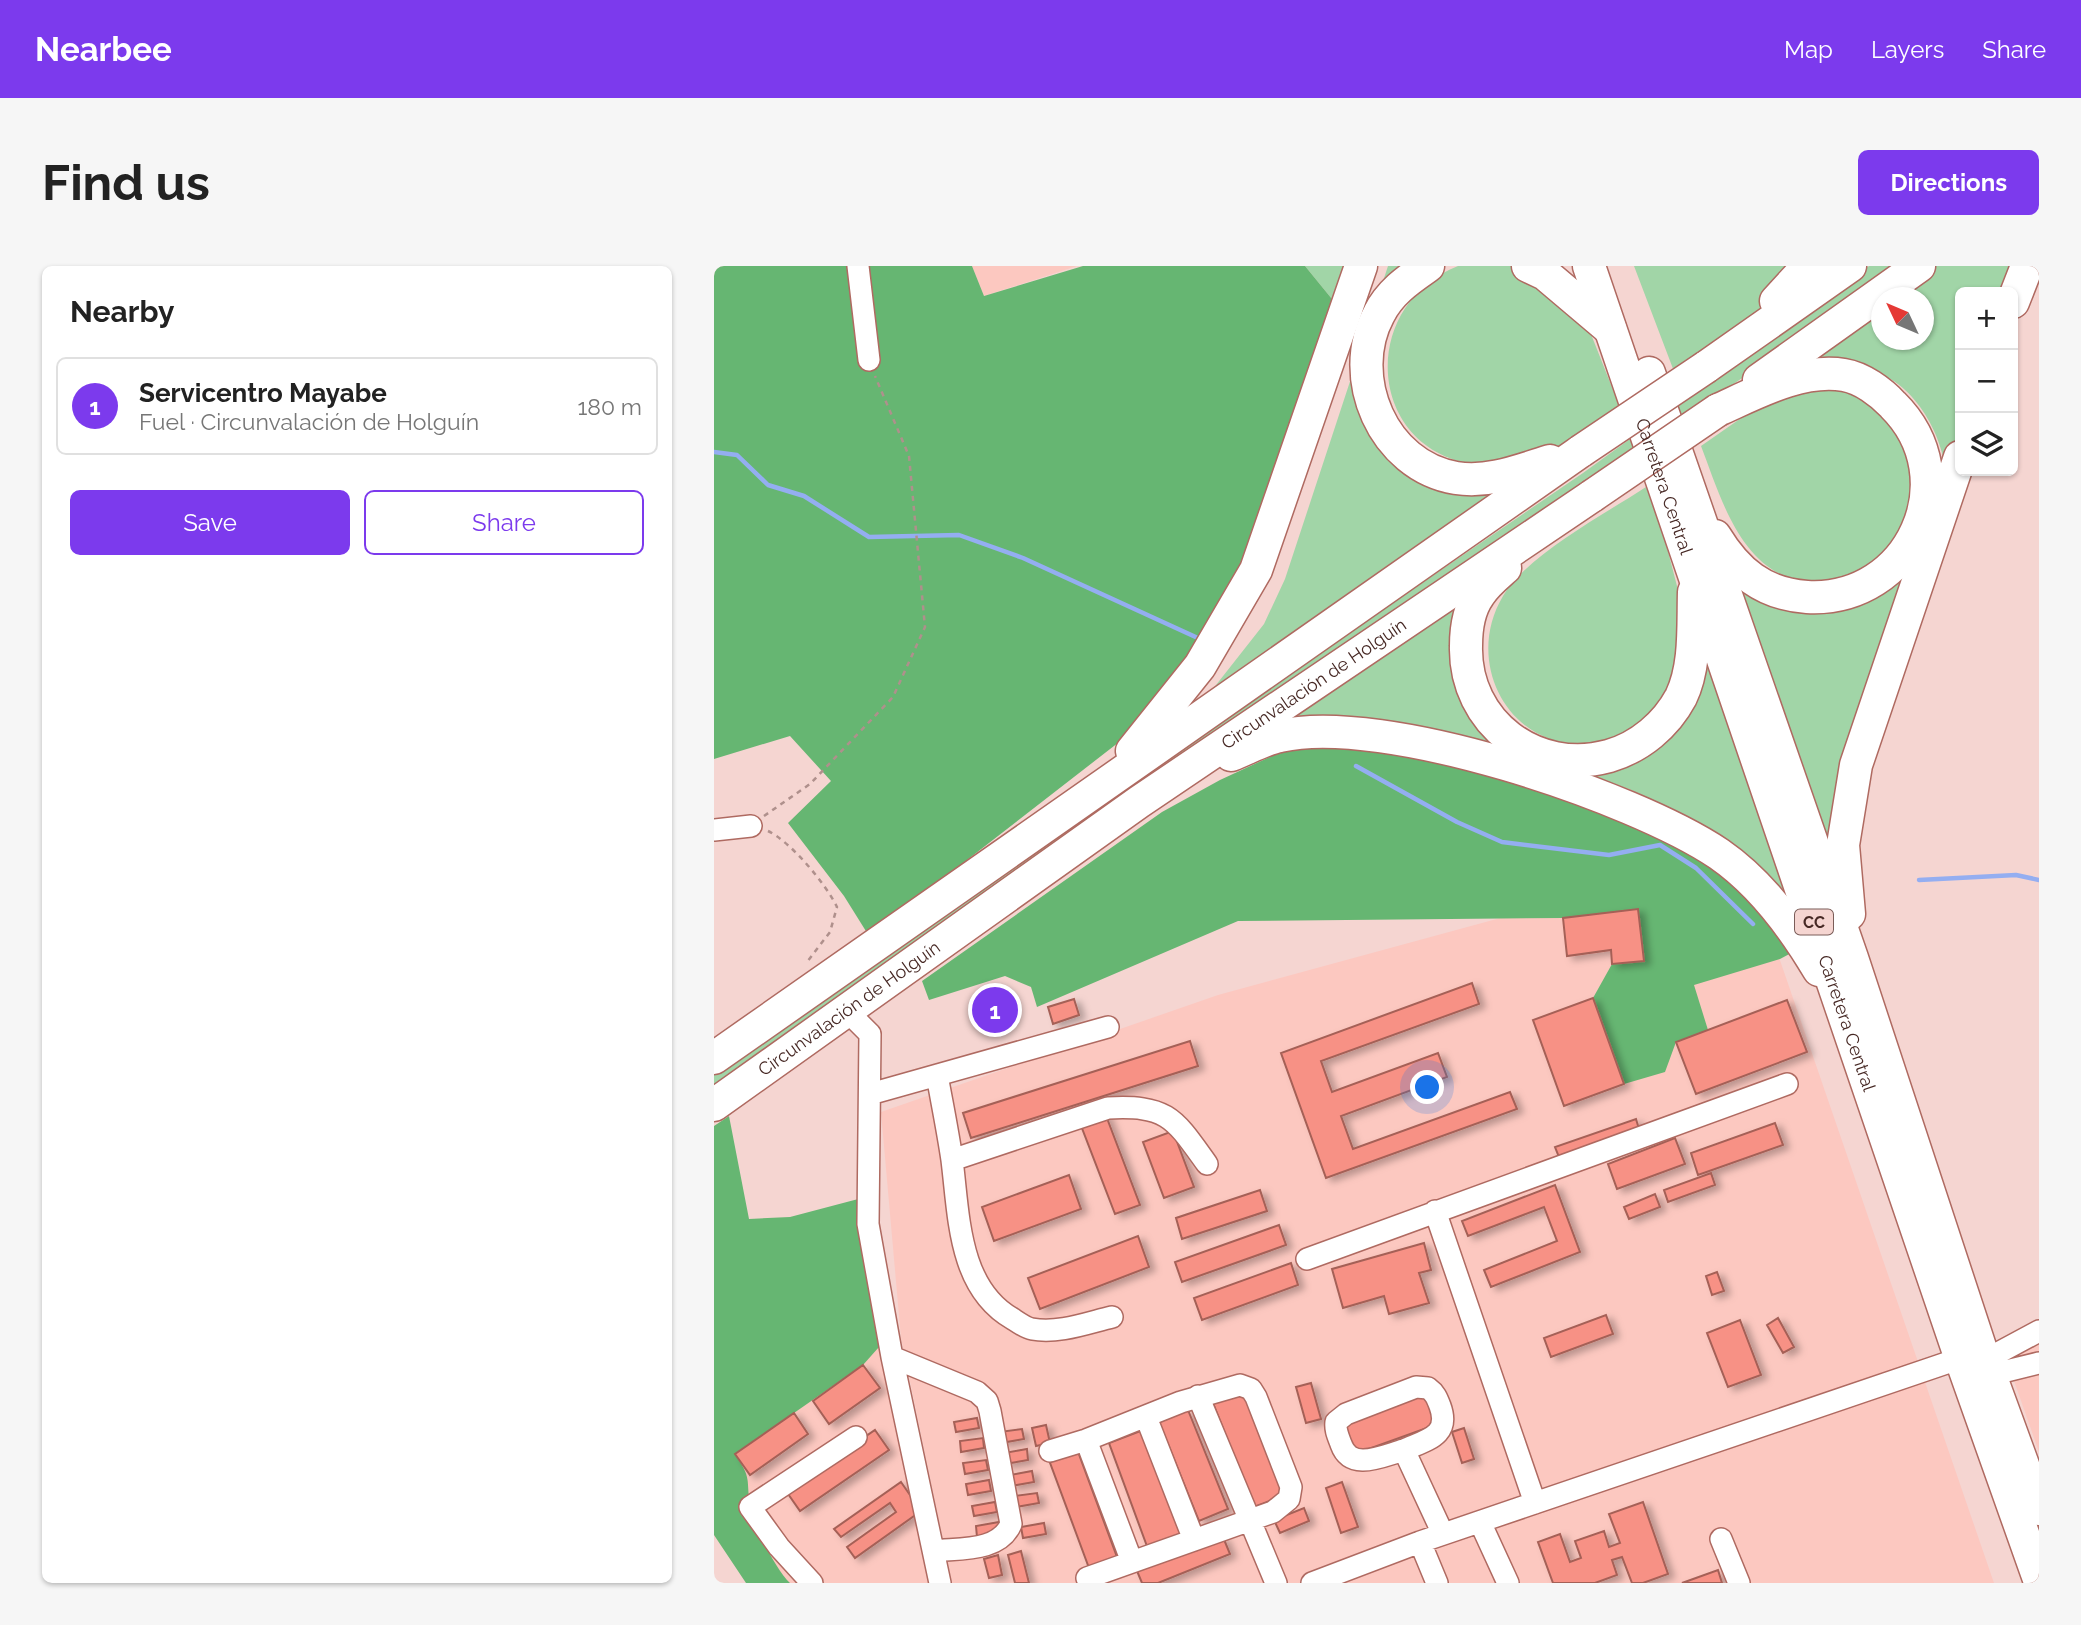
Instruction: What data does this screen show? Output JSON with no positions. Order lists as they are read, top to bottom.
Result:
{
  "streets": {
    "highway": ["Carretera Central", "Circunvalación de Holguín", "CC"]
  },
  "north": "top left",
  "page": {
    "header": "Nearbee",
    "nav": ["Map", "Layers", "Share"],
    "buttons": [
      "Directions",
      ["Save", "Share"]
    ],
    "title": "Find us",
    "heading": "Nearby",
    "map_buttons": ["+", "−"],
    "list": [
      {
        "mark": "1",
        "name": "Servicentro Mayabe",
        "note": "Fuel · Circunvalación de Holguín",
        "value": "180 m"
      }
    ],
    "pins": "1"
  }
}
